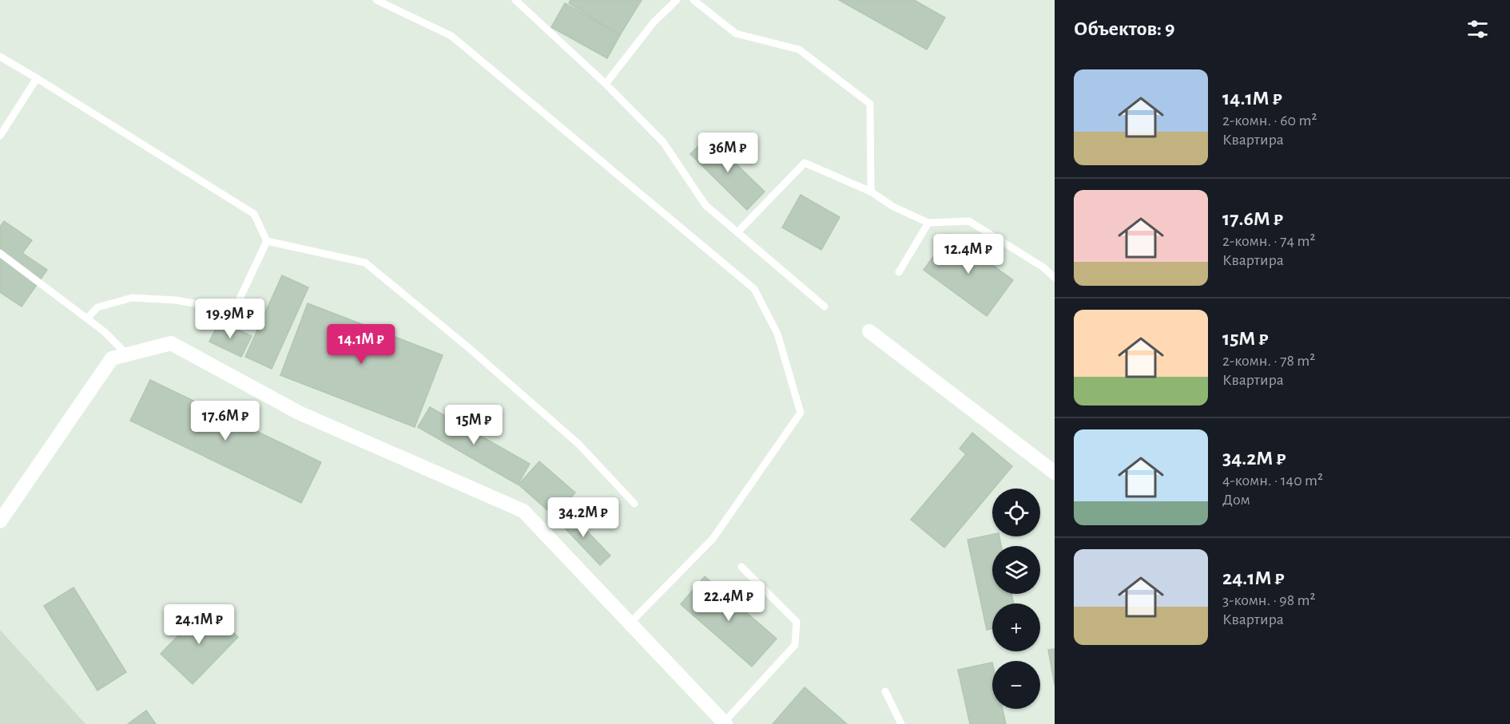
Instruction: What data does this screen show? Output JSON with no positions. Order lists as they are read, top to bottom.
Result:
{
  "page": {
    "heading": "Объектов: 9",
    "list": [
      {
        "name": "14.1M ₽",
        "note": "2-комн. · 60 m² · Квартира"
      },
      {
        "name": "17.6M ₽",
        "note": "2-комн. · 74 m² · Квартира"
      },
      {
        "name": "15M ₽",
        "note": "2-комн. · 78 m² · Квартира"
      },
      {
        "name": "34.2M ₽",
        "note": "4-комн. · 140 m² · Дом"
      },
      {
        "name": "24.1M ₽",
        "note": "3-комн. · 98 m² · Квартира"
      }
    ],
    "price": [
      "36M ₽",
      "12.4M ₽",
      "19.9M ₽",
      "14.1M ₽",
      "17.6M ₽",
      "15M ₽",
      "34.2M ₽",
      "22.4M ₽",
      "24.1M ₽"
    ],
    "map_buttons": ["+", "−"]
  }
}
